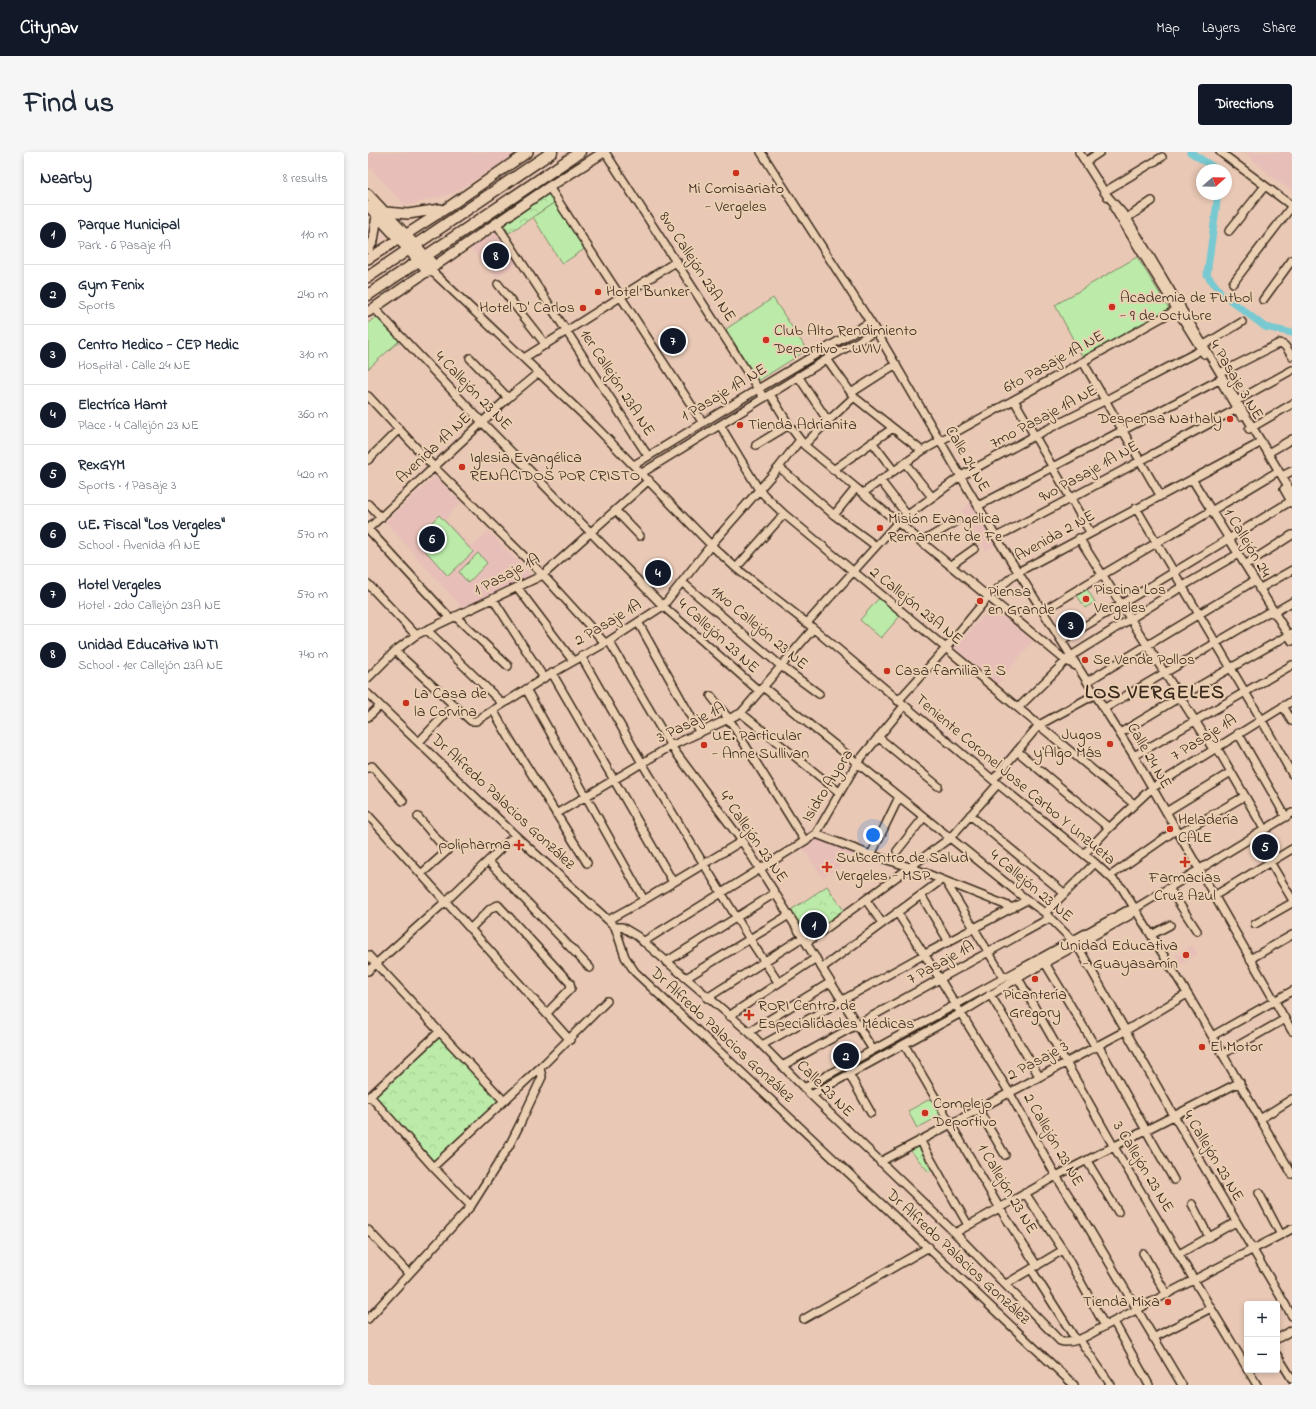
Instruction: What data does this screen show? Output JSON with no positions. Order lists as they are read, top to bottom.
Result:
{
  "streets": {
    "street": [
      "8vo Callejón 23A NE",
      "6to Pasaje 1A NE",
      "4 Pasaje 3 NE",
      "1er Callejón 23A NE",
      "4 Callejón 23 NE",
      "1 Pasaje 1A NE",
      "7mo Pasaje 1A NE",
      "Avenida 1A NE",
      "Calle 24 NE",
      "9vo Pasaje 1A NE",
      "Avenida 2 NE",
      "1 Callejón 24",
      "1 Pasaje 1A",
      "2 Callejón 23A NE",
      "2 Pasaje 1A",
      "11vo Callejón 23 NE",
      "3 Pasaje 1A",
      "7 Pasaje 1A",
      "Teniente Coronel Jose Carbo Y Unzueta",
      "Isidro Ayora",
      "Dr Alfredo Palacios González",
      "4° Callejón 23 NE",
      "2 Pasaje 3",
      "Calle 23 NE",
      "2 Callejón 23 NE",
      "3 Callejón 23 NE",
      "1 Callejón 23 NE"
    ]
  },
  "crossings": [
    ["8vo Callejón 23A NE", "6to Pasaje 1A NE"],
    ["8vo Callejón 23A NE", "1 Pasaje 1A NE"],
    ["8vo Callejón 23A NE", "7mo Pasaje 1A NE"],
    ["8vo Callejón 23A NE", "Calle 24 NE"],
    ["8vo Callejón 23A NE", "Avenida 2 NE"],
    ["8vo Callejón 23A NE", "2 Pasaje 1A"],
    ["6to Pasaje 1A NE", "4 Pasaje 3 NE"],
    ["6to Pasaje 1A NE", "Calle 24 NE"],
    ["4 Pasaje 3 NE", "7mo Pasaje 1A NE"],
    ["4 Pasaje 3 NE", "9vo Pasaje 1A NE"],
    ["4 Pasaje 3 NE", "Avenida 2 NE"],
    ["1er Callejón 23A NE", "1 Pasaje 1A NE"],
    ["4 Callejón 23 NE", "Avenida 1A NE"],
    ["4 Callejón 23 NE", "1 Pasaje 1A"],
    ["4 Callejón 23 NE", "2 Pasaje 1A"],
    ["4 Callejón 23 NE", "3 Pasaje 1A"],
    ["4 Callejón 23 NE", "7 Pasaje 1A"],
    ["4 Callejón 23 NE", "Isidro Ayora"],
    ["4 Callejón 23 NE", "2 Pasaje 3"],
    ["1 Pasaje 1A NE", "Calle 24 NE"],
    ["1 Pasaje 1A NE", "2 Callejón 23A NE"],
    ["1 Pasaje 1A NE", "Teniente Coronel Jose Carbo Y Unzueta"],
    ["7mo Pasaje 1A NE", "Calle 24 NE"],
    ["7mo Pasaje 1A NE", "2 Callejón 23A NE"],
    ["7mo Pasaje 1A NE", "Teniente Coronel Jose Carbo Y Unzueta"],
    ["Avenida 1A NE", "Teniente Coronel Jose Carbo Y Unzueta"],
    ["Calle 24 NE", "9vo Pasaje 1A NE"],
    ["Calle 24 NE", "Avenida 2 NE"],
    ["Calle 24 NE", "2 Pasaje 1A"],
    ["Calle 24 NE", "7 Pasaje 1A"],
    ["Avenida 2 NE", "1 Callejón 24"],
    ["Avenida 2 NE", "2 Callejón 23A NE"],
    ["Avenida 2 NE", "Teniente Coronel Jose Carbo Y Unzueta"],
    ["Avenida 2 NE", "Isidro Ayora"],
    ["1 Pasaje 1A", "2 Pasaje 1A"],
    ["1 Pasaje 1A", "Teniente Coronel Jose Carbo Y Unzueta"],
    ["2 Callejón 23A NE", "2 Pasaje 1A"],
    ["2 Callejón 23A NE", "7 Pasaje 1A"],
    ["2 Pasaje 1A", "11vo Callejón 23 NE"],
    ["2 Pasaje 1A", "Teniente Coronel Jose Carbo Y Unzueta"],
    ["2 Pasaje 1A", "4° Callejón 23 NE"],
    ["11vo Callejón 23 NE", "3 Pasaje 1A"],
    ["3 Pasaje 1A", "Teniente Coronel Jose Carbo Y Unzueta"],
    ["3 Pasaje 1A", "4° Callejón 23 NE"],
    ["7 Pasaje 1A", "Teniente Coronel Jose Carbo Y Unzueta"],
    ["7 Pasaje 1A", "4° Callejón 23 NE"],
    ["7 Pasaje 1A", "Calle 23 NE"],
    ["7 Pasaje 1A", "2 Callejón 23 NE"],
    ["Teniente Coronel Jose Carbo Y Unzueta", "Isidro Ayora"],
    ["Teniente Coronel Jose Carbo Y Unzueta", "2 Pasaje 3"],
    ["Isidro Ayora", "4° Callejón 23 NE"],
    ["Isidro Ayora", "Calle 23 NE"],
    ["Dr Alfredo Palacios González", "Calle 23 NE"],
    ["2 Pasaje 3", "Calle 23 NE"],
    ["2 Pasaje 3", "2 Callejón 23 NE"],
    ["2 Pasaje 3", "3 Callejón 23 NE"],
    ["2 Pasaje 3", "1 Callejón 23 NE"],
    ["Calle 23 NE", "1 Callejón 23 NE"]
  ],
  "districts": ["LOS VERGELES"],
  "places": {
    "other": [
      "Mi Comisariato - Vergeles",
      "Hotel Bunker",
      "Academia de Futbol - 9 de Octubre",
      "Hotel D' Carlos",
      "Club Alto Rendimiento Deportivo - UVIV",
      "Despensa Nathaly",
      "Tienda Adrianita",
      "Iglesia Evangélica RENACIDOS POR CRISTO",
      "Misión Evangelica Remanente de Fe",
      "Piscina Los Vergeles",
      "Piensa en Grande",
      "Se Vende Pollos",
      "Casa familia Z S",
      "La Casa de la Corvina",
      "Jugos y'Algo Más",
      "UE. Particular - Anne Sullivan",
      "Heladería CALE",
      "Unidad Educativa - Guayasamín",
      "Picantería Gregory",
      "El Motor",
      "Complejo Deportivo",
      "Tienda Mixa"
    ],
    "health": [
      "polipharma",
      "Farmacias Cruz Azul",
      "Subcentro de Salud Vergeles - MSP",
      "RORI Centro de Especialidades Médicas"
    ]
  },
  "north": "right",
  "page": {
    "header": "Citynav",
    "nav": ["Map", "Layers", "Share"],
    "title": "Find us",
    "buttons": "Directions",
    "heading": ["Nearby", "8 results"],
    "list": [
      {
        "mark": "1",
        "name": "Parque Municipal",
        "note": "Park · 6 Pasaje 1A",
        "value": "110 m"
      },
      {
        "mark": "2",
        "name": "Gym Fenix",
        "note": "Sports",
        "value": "240 m"
      },
      {
        "mark": "3",
        "name": "Centro Medico - CEP Medic",
        "note": "Hospital · Calle 24 NE",
        "value": "310 m"
      },
      {
        "mark": "4",
        "name": "Electríca Hamt",
        "note": "Place · 4 Callejón 23 NE",
        "value": "360 m"
      },
      {
        "mark": "5",
        "name": "RexGYM",
        "note": "Sports · 1 Pasaje 3",
        "value": "420 m"
      },
      {
        "mark": "6",
        "name": "UE. Fiscal \"Los Vergeles\"",
        "note": "School · Avenida 1A NE",
        "value": "570 m"
      },
      {
        "mark": "7",
        "name": "Hotel Vergeles",
        "note": "Hotel · 2do Callejón 23A NE",
        "value": "570 m"
      },
      {
        "mark": "8",
        "name": "Unidad Educativa INTI",
        "note": "School · 1er Callejón 23A NE",
        "value": "740 m"
      }
    ],
    "pins": [
      "8",
      "7",
      "6",
      "4",
      "3",
      "5",
      "1",
      "2"
    ],
    "map_buttons": ["+", "−"]
  }
}
